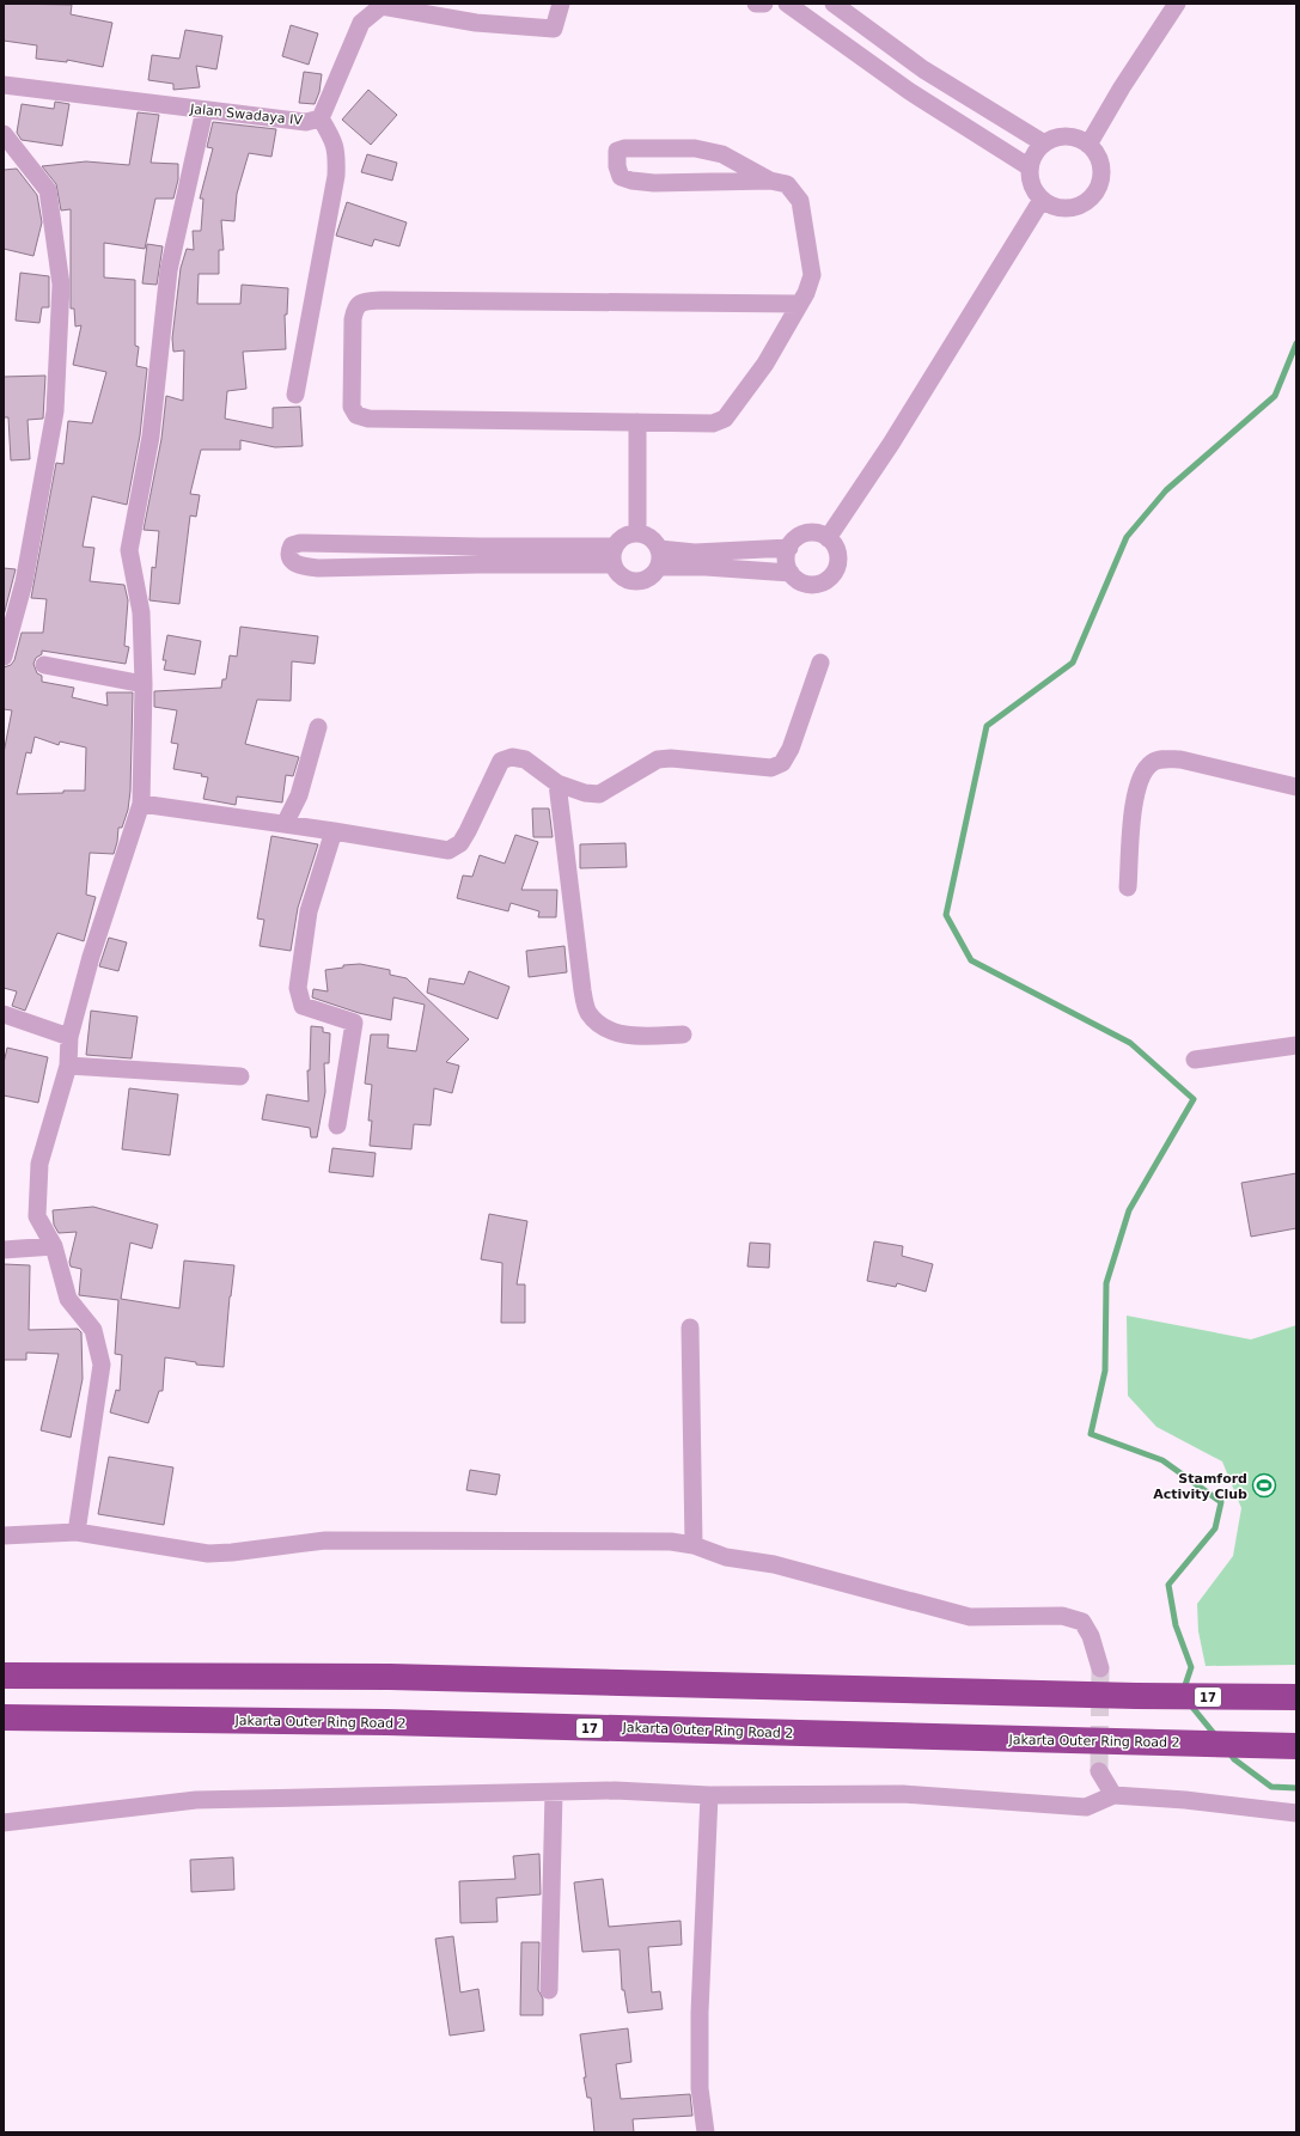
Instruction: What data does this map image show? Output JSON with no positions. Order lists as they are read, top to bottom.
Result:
{
  "streets": {
    "highway": ["17", "Jakarta Outer Ring Road 2"],
    "street": ["Jalan Swadaya IV"]
  },
  "places": {
    "sports": ["Stamford Activity Club"]
  }
}
